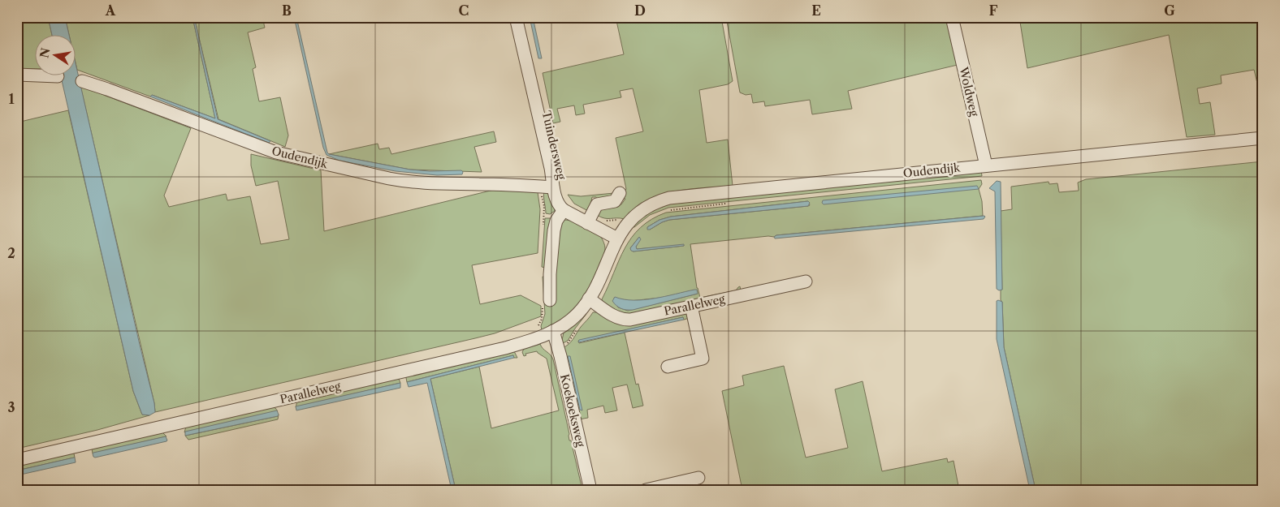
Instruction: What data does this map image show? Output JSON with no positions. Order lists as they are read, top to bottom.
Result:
{
  "streets": {
    "street": [
      "Woldweg",
      "Tuindersweg",
      "Oudendijk",
      "Parallelweg",
      "Koekoeksweg"
    ]
  },
  "crossings": [
    ["Woldweg", "Oudendijk"],
    ["Tuindersweg", "Oudendijk"],
    ["Oudendijk", "Parallelweg"],
    ["Parallelweg", "Koekoeksweg"]
  ],
  "north": "left",
  "grid": {
    "columns": [
      "A",
      "B",
      "C",
      "D",
      "E",
      "F",
      "G"
    ],
    "rows": ["1", "2", "3"]
  }
}
